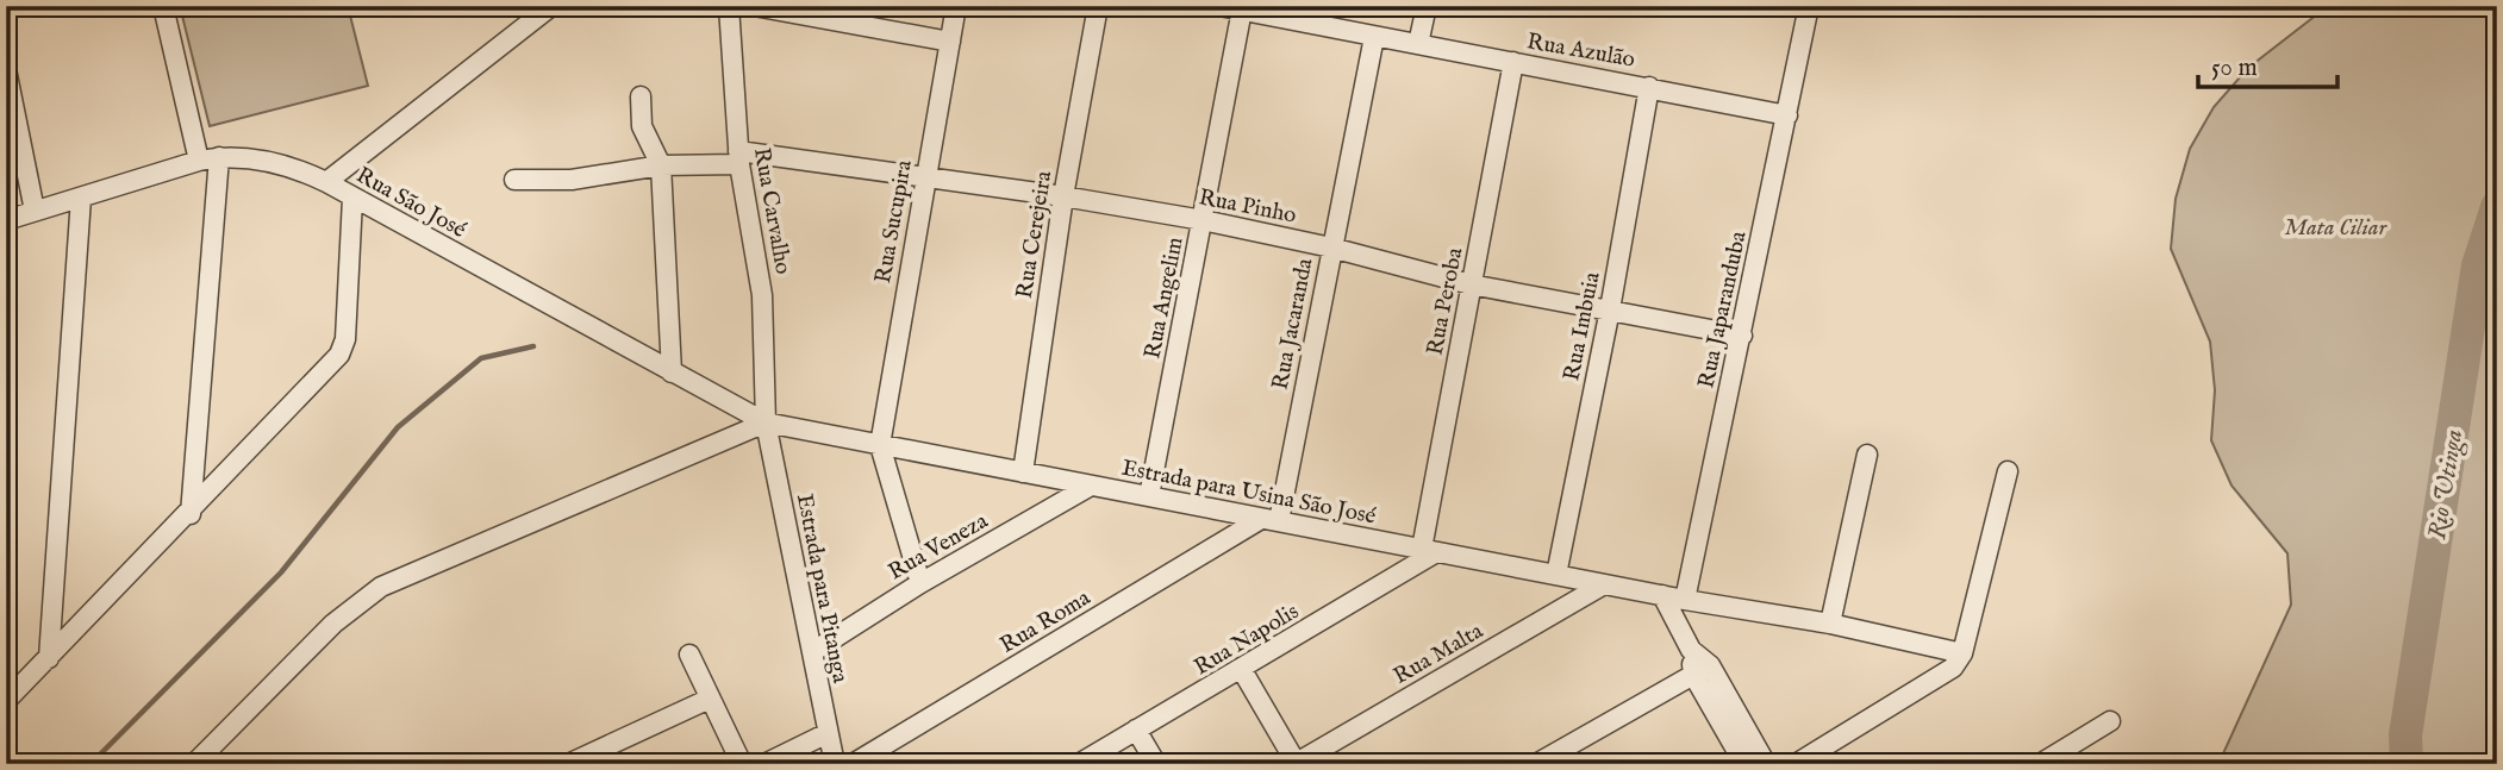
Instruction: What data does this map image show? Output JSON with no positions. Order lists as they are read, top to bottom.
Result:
{
  "streets": {
    "street": [
      "Rua Azulão",
      "Rua São José",
      "Rua Pinho",
      "Rua Carvalho",
      "Rua Sucupira",
      "Rua Cerejeira",
      "Rua Angelim",
      "Rua Peroba",
      "Rua Japaranduba",
      "Rua Jacaranda",
      "Rua Imbuia",
      "Estrada para Usina São José",
      "Rua Veneza",
      "Estrada para Pitanga",
      "Rua Roma",
      "Rua Napolis",
      "Rua Malta"
    ]
  },
  "crossings": [
    ["Rua Azulão", "Rua Angelim"],
    ["Rua Azulão", "Rua Peroba"],
    ["Rua Azulão", "Rua Japaranduba"],
    ["Rua Azulão", "Rua Jacaranda"],
    ["Rua Azulão", "Rua Imbuia"],
    ["Rua São José", "Rua Carvalho"],
    ["Rua São José", "Estrada para Usina São José"],
    ["Rua São José", "Estrada para Pitanga"],
    ["Rua Pinho", "Rua Carvalho"],
    ["Rua Pinho", "Rua Sucupira"],
    ["Rua Pinho", "Rua Cerejeira"],
    ["Rua Pinho", "Rua Angelim"],
    ["Rua Pinho", "Rua Peroba"],
    ["Rua Pinho", "Rua Japaranduba"],
    ["Rua Pinho", "Rua Jacaranda"],
    ["Rua Pinho", "Rua Imbuia"],
    ["Rua Carvalho", "Estrada para Usina São José"],
    ["Rua Carvalho", "Estrada para Pitanga"],
    ["Rua Sucupira", "Estrada para Usina São José"],
    ["Rua Cerejeira", "Estrada para Usina São José"],
    ["Rua Angelim", "Estrada para Usina São José"],
    ["Rua Peroba", "Estrada para Usina São José"],
    ["Rua Peroba", "Rua Napolis"],
    ["Rua Jacaranda", "Estrada para Usina São José"],
    ["Rua Jacaranda", "Rua Roma"],
    ["Rua Imbuia", "Estrada para Usina São José"],
    ["Estrada para Usina São José", "Rua Veneza"],
    ["Estrada para Usina São José", "Estrada para Pitanga"],
    ["Estrada para Usina São José", "Rua Roma"],
    ["Estrada para Usina São José", "Rua Napolis"],
    ["Estrada para Usina São José", "Rua Malta"],
    ["Rua Veneza", "Estrada para Pitanga"]
  ],
  "water": ["Rio Utinga"],
  "parks": ["Mata Ciliar"],
  "scale_bar": "50 m"
}
